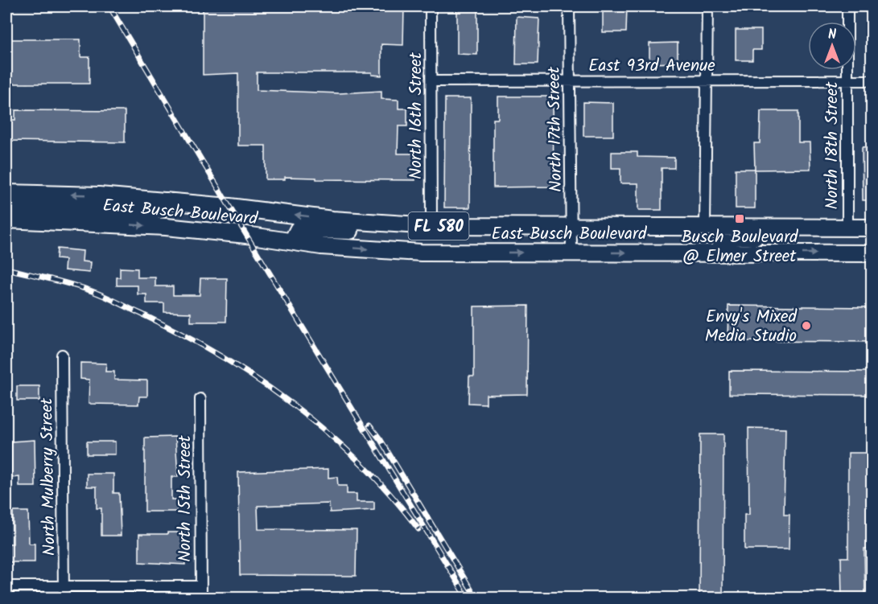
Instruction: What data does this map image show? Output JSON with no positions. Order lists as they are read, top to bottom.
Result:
{
  "streets": {
    "main road": ["East Busch Boulevard", "FL 580"],
    "street": [
      "East 93rd Avenue",
      "North 16th Street",
      "North 17th Street",
      "North 18th Street",
      "North Mulberry Street",
      "North 15th Street"
    ]
  },
  "crossings": [
    ["East 93rd Avenue", "North 16th Street"],
    ["East 93rd Avenue", "North 17th Street"],
    ["East 93rd Avenue", "North 18th Street"],
    ["North 16th Street", "East Busch Boulevard"],
    ["North 17th Street", "East Busch Boulevard"],
    ["North 18th Street", "East Busch Boulevard"]
  ],
  "places": {
    "transit": ["Busch Boulevard @ Elmer Street"],
    "other": ["Envy's Mixed Media Studio"]
  },
  "north": "top"
}
